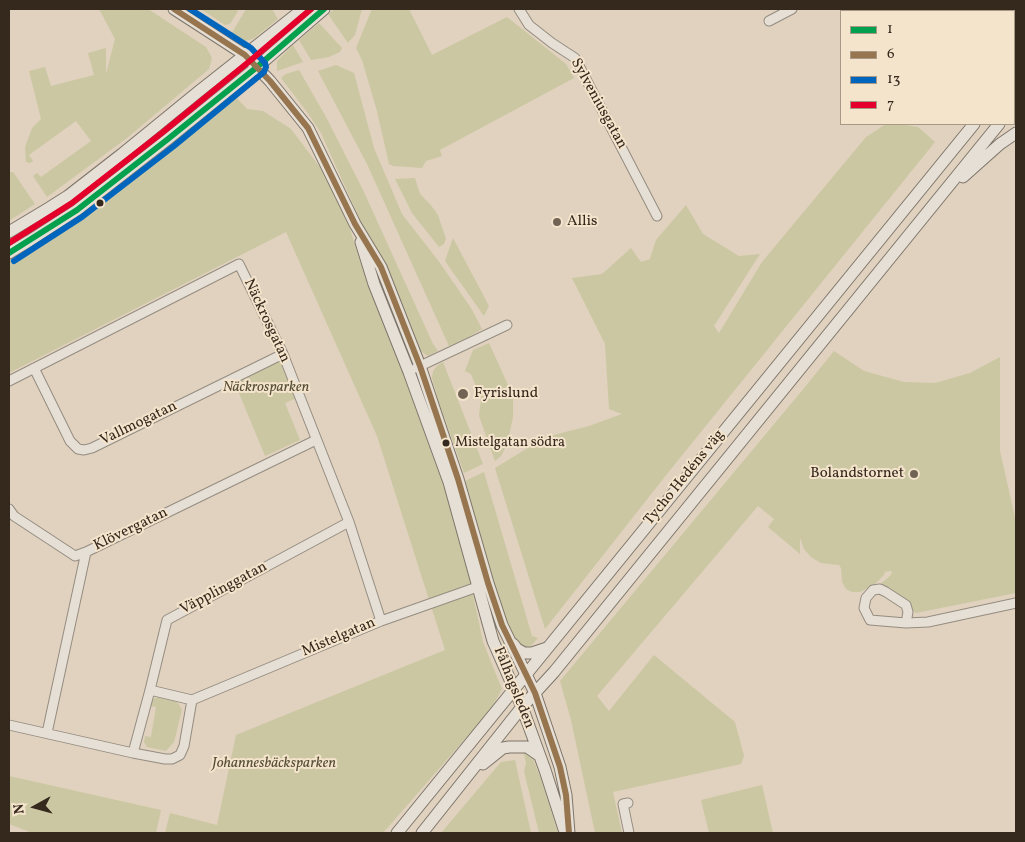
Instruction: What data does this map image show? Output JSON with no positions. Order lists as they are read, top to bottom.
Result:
{
  "streets": {
    "main road": ["Tycho Hedéns väg", "Fålhagsleden"],
    "street": [
      "Sylveniusgatan",
      "Näckrosgatan",
      "Vallmogatan",
      "Klövergatan",
      "Väpplinggatan",
      "Mistelgatan"
    ]
  },
  "crossings": [
    ["Näckrosgatan", "Vallmogatan"],
    ["Näckrosgatan", "Klövergatan"],
    ["Näckrosgatan", "Väpplinggatan"],
    ["Näckrosgatan", "Mistelgatan"],
    ["Tycho Hedéns väg", "Fålhagsleden"],
    ["Mistelgatan", "Fålhagsleden"]
  ],
  "parks": ["Näckrosparken", "Johannesbäcksparken"],
  "places": [
    "Allis",
    "Fyrislund",
    "Mistelgatan södra",
    "Bolandstornet"
  ],
  "lines": [
    "transit line 1",
    "transit line 6",
    "transit line 13",
    "transit line 7"
  ],
  "legend": [
    "1",
    "6",
    "13",
    "7"
  ],
  "north": "left"
}
